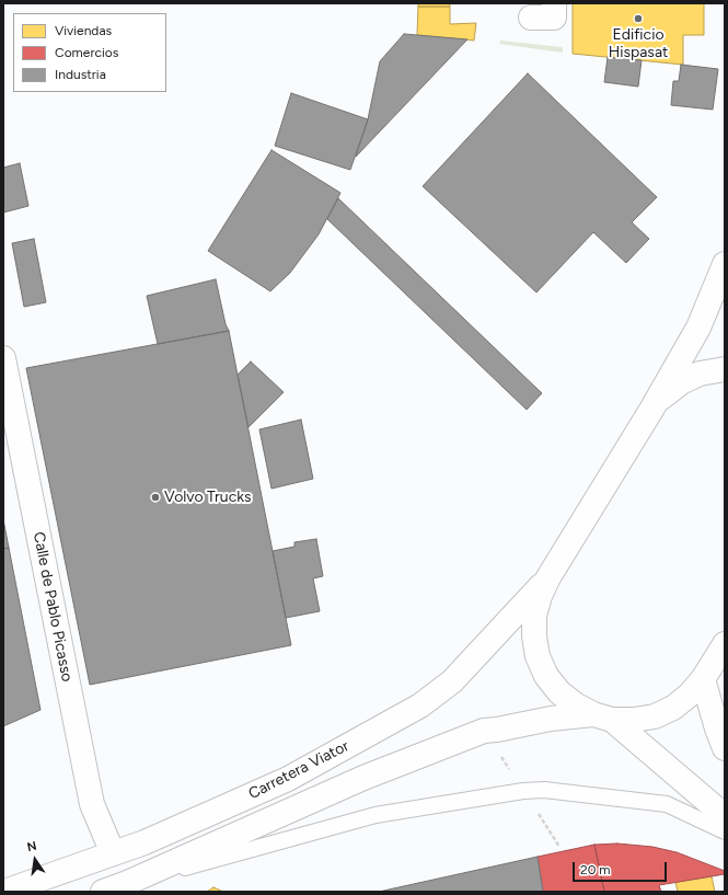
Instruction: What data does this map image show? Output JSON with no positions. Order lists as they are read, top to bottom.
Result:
{
  "streets": {
    "main road": ["Calle de Pablo Picasso", "Carretera Viator"]
  },
  "crossings": [
    ["Calle de Pablo Picasso", "Carretera Viator"]
  ],
  "places": ["Edificio Hispasat", "Volvo Trucks"],
  "legend": ["Viviendas", "Comercios", "Industria"],
  "scale_bar": "20 m",
  "north": "top"
}
